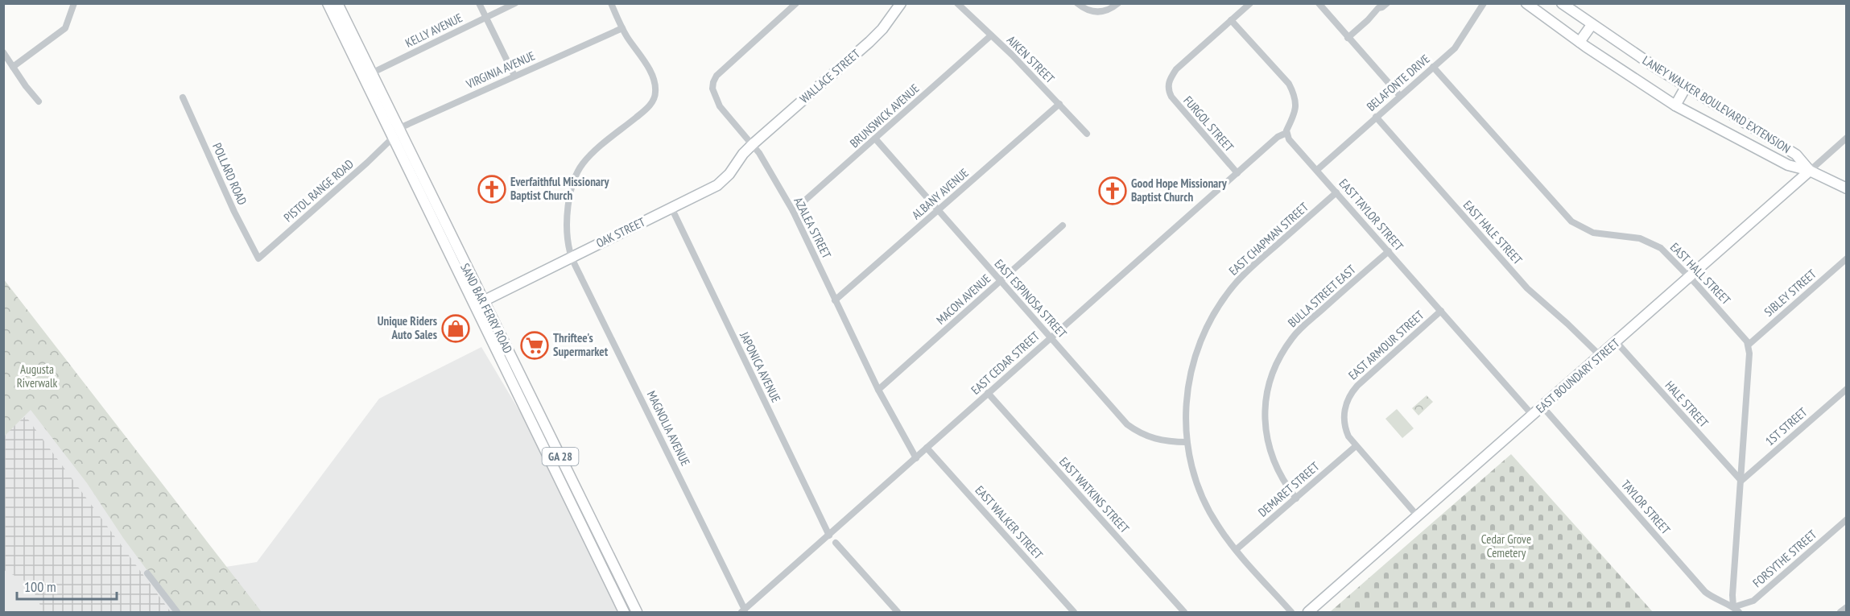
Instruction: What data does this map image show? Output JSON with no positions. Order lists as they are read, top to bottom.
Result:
{
  "streets": {
    "main road": [
      "WALLACE STREET",
      "LANEY WALKER BOULEVARD EXTENSION",
      "OAK STREET",
      "SAND BAR FERRY ROAD",
      "EAST BOUNDARY STREET",
      "GA 28"
    ],
    "street": [
      "KELLY AVENUE",
      "AIKEN STREET",
      "VIRGINIA AVENUE",
      "BELAFONTE DRIVE",
      "BRUNSWICK AVENUE",
      "FURGOL STREET",
      "POLLARD ROAD",
      "PISTOL RANGE ROAD",
      "ALBANY AVENUE",
      "EAST TAYLOR STREET",
      "AZALEA STREET",
      "EAST HALE STREET",
      "EAST CHAPMAN STREET",
      "EAST HALL STREET",
      "SIBLEY STREET",
      "BULLA STREET EAST",
      "EAST ESPINOSA STREET",
      "MACON AVENUE",
      "EAST ARMOUR STREET",
      "EAST CEDAR STREET",
      "JAPONICA AVENUE",
      "HALE STREET",
      "1ST STREET",
      "MAGNOLIA AVENUE",
      "DEMARET STREET",
      "EAST WATKINS STREET",
      "TAYLOR STREET",
      "EAST WALKER STREET",
      "FORSYTHE STREET"
    ]
  },
  "crossings": [
    ["KELLY AVENUE", "SAND BAR FERRY ROAD"],
    ["AIKEN STREET", "BRUNSWICK AVENUE"],
    ["AIKEN STREET", "ALBANY AVENUE"],
    ["VIRGINIA AVENUE", "SAND BAR FERRY ROAD"],
    ["VIRGINIA AVENUE", "MAGNOLIA AVENUE"],
    ["WALLACE STREET", "AZALEA STREET"],
    ["WALLACE STREET", "OAK STREET"],
    ["BELAFONTE DRIVE", "EAST TAYLOR STREET"],
    ["BELAFONTE DRIVE", "EAST HALE STREET"],
    ["BELAFONTE DRIVE", "EAST HALL STREET"],
    ["LANEY WALKER BOULEVARD EXTENSION", "EAST BOUNDARY STREET"],
    ["BRUNSWICK AVENUE", "AZALEA STREET"],
    ["BRUNSWICK AVENUE", "EAST ESPINOSA STREET"],
    ["FURGOL STREET", "EAST CEDAR STREET"],
    ["POLLARD ROAD", "PISTOL RANGE ROAD"],
    ["PISTOL RANGE ROAD", "SAND BAR FERRY ROAD"],
    ["ALBANY AVENUE", "AZALEA STREET"],
    ["ALBANY AVENUE", "EAST ESPINOSA STREET"],
    ["EAST TAYLOR STREET", "EAST CHAPMAN STREET"],
    ["EAST TAYLOR STREET", "BULLA STREET EAST"],
    ["EAST TAYLOR STREET", "EAST ARMOUR STREET"],
    ["EAST TAYLOR STREET", "EAST CEDAR STREET"],
    ["EAST TAYLOR STREET", "EAST BOUNDARY STREET"],
    ["AZALEA STREET", "OAK STREET"],
    ["AZALEA STREET", "MACON AVENUE"],
    ["AZALEA STREET", "EAST CEDAR STREET"],
    ["OAK STREET", "SAND BAR FERRY ROAD"],
    ["OAK STREET", "JAPONICA AVENUE"],
    ["OAK STREET", "MAGNOLIA AVENUE"],
    ["EAST HALE STREET", "EAST BOUNDARY STREET"],
    ["EAST CHAPMAN STREET", "EAST ESPINOSA STREET"],
    ["EAST CHAPMAN STREET", "DEMARET STREET"],
    ["EAST HALL STREET", "SIBLEY STREET"],
    ["EAST HALL STREET", "EAST BOUNDARY STREET"],
    ["BULLA STREET EAST", "DEMARET STREET"],
    ["EAST ESPINOSA STREET", "MACON AVENUE"],
    ["EAST ESPINOSA STREET", "EAST CEDAR STREET"],
    ["EAST ARMOUR STREET", "EAST BOUNDARY STREET"],
    ["EAST ARMOUR STREET", "DEMARET STREET"],
    ["EAST CEDAR STREET", "JAPONICA AVENUE"],
    ["EAST CEDAR STREET", "MAGNOLIA AVENUE"],
    ["EAST CEDAR STREET", "EAST WATKINS STREET"],
    ["EAST CEDAR STREET", "EAST WALKER STREET"],
    ["EAST BOUNDARY STREET", "HALE STREET"],
    ["EAST BOUNDARY STREET", "TAYLOR STREET"],
    ["HALE STREET", "1ST STREET"],
    ["TAYLOR STREET", "FORSYTHE STREET"]
  ],
  "parks": ["Augusta Riverwalk", "Cedar Grove Cemetery"],
  "places": {
    "church": ["Everfaithful Missionary Baptist Church", "Good Hope Missionary Baptist Church"],
    "shop": ["Unique Riders Auto Sales"],
    "supermarket": ["Thriftee's Supermarket"]
  },
  "scale_bar": "100 m"
}
